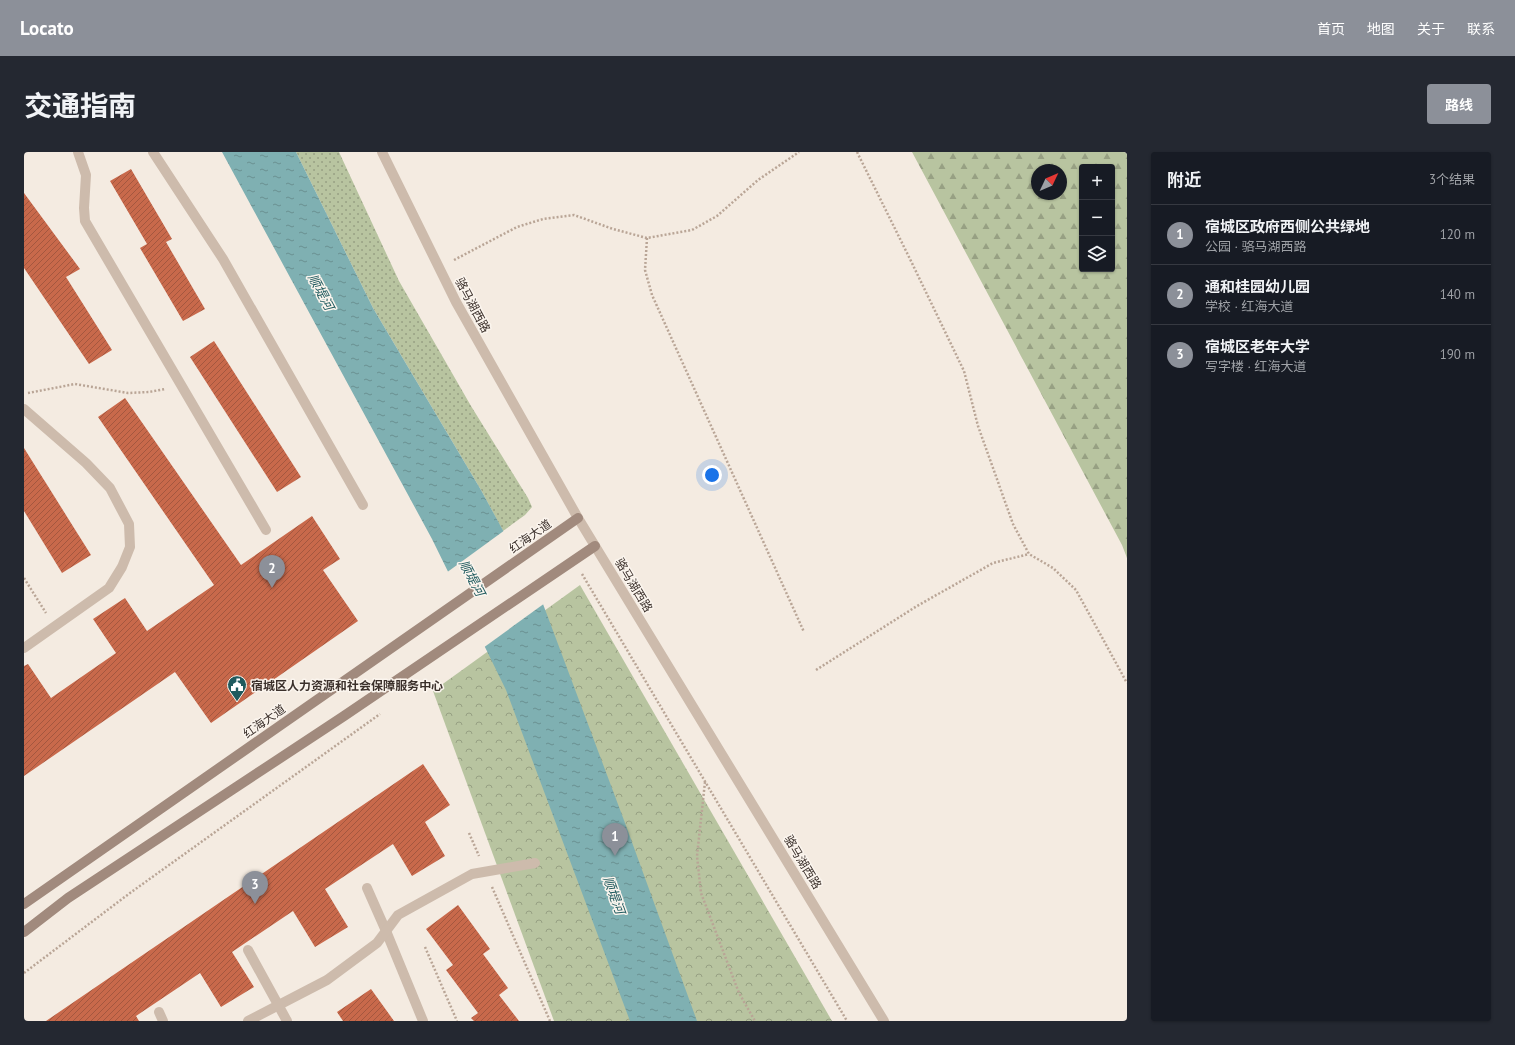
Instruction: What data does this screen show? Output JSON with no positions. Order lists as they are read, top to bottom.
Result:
{
  "streets": {
    "main road": ["红海大道"],
    "street": ["骆马湖西路"]
  },
  "crossings": [
    ["骆马湖西路", "红海大道"]
  ],
  "water": ["顺堤河"],
  "places": {
    "public building": ["宿城区人力资源和社会保障服务中心"]
  },
  "north": "top right",
  "page": {
    "header": "Locato",
    "nav": [
      "首页",
      "地图",
      "关于",
      "联系"
    ],
    "title": "交通指南",
    "buttons": "路线",
    "heading": ["附近", "3个结果"],
    "map_buttons": ["+", "−"],
    "list": [
      {
        "mark": "1",
        "name": "宿城区政府西侧公共绿地",
        "note": "公园 · 骆马湖西路",
        "value": "120 m"
      },
      {
        "mark": "2",
        "name": "通和桂园幼儿园",
        "note": "学校 · 红海大道",
        "value": "140 m"
      },
      {
        "mark": "3",
        "name": "宿城区老年大学",
        "note": "写字楼 · 红海大道",
        "value": "190 m"
      }
    ],
    "pins": ["2", "1", "3"]
  }
}
